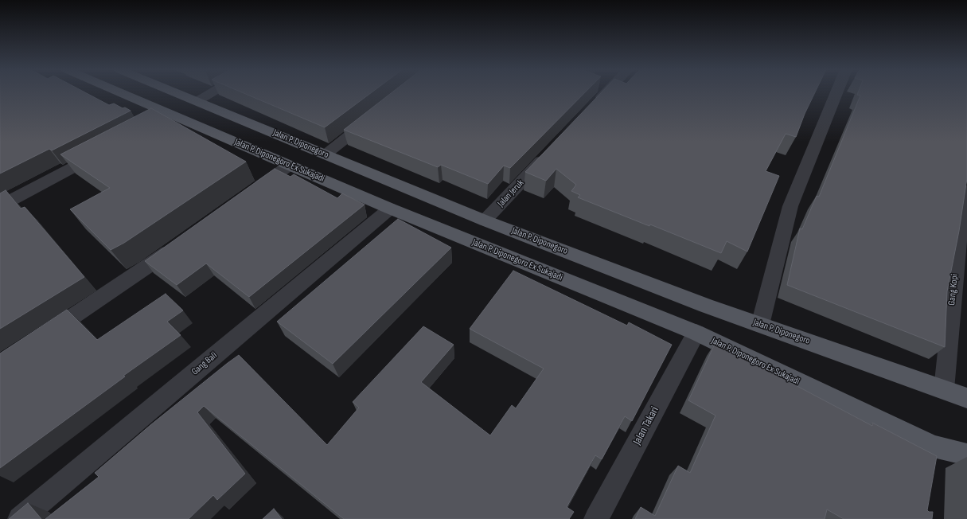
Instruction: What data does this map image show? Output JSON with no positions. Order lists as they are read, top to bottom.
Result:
{
  "streets": {
    "main road": ["Jalan P. Diponegoro", "Jalan P. Diponegoro Ex Sukajadi"],
    "street": [
      "Jalan Jeruk",
      "Gang Kopi",
      "Gang Bali",
      "Jalan Takari"
    ]
  },
  "crossings": [
    ["Jalan P. Diponegoro", "Jalan Jeruk"],
    ["Jalan P. Diponegoro", "Gang Kopi"],
    ["Jalan P. Diponegoro Ex Sukajadi", "Gang Bali"],
    ["Jalan P. Diponegoro Ex Sukajadi", "Jalan Takari"]
  ]
}
